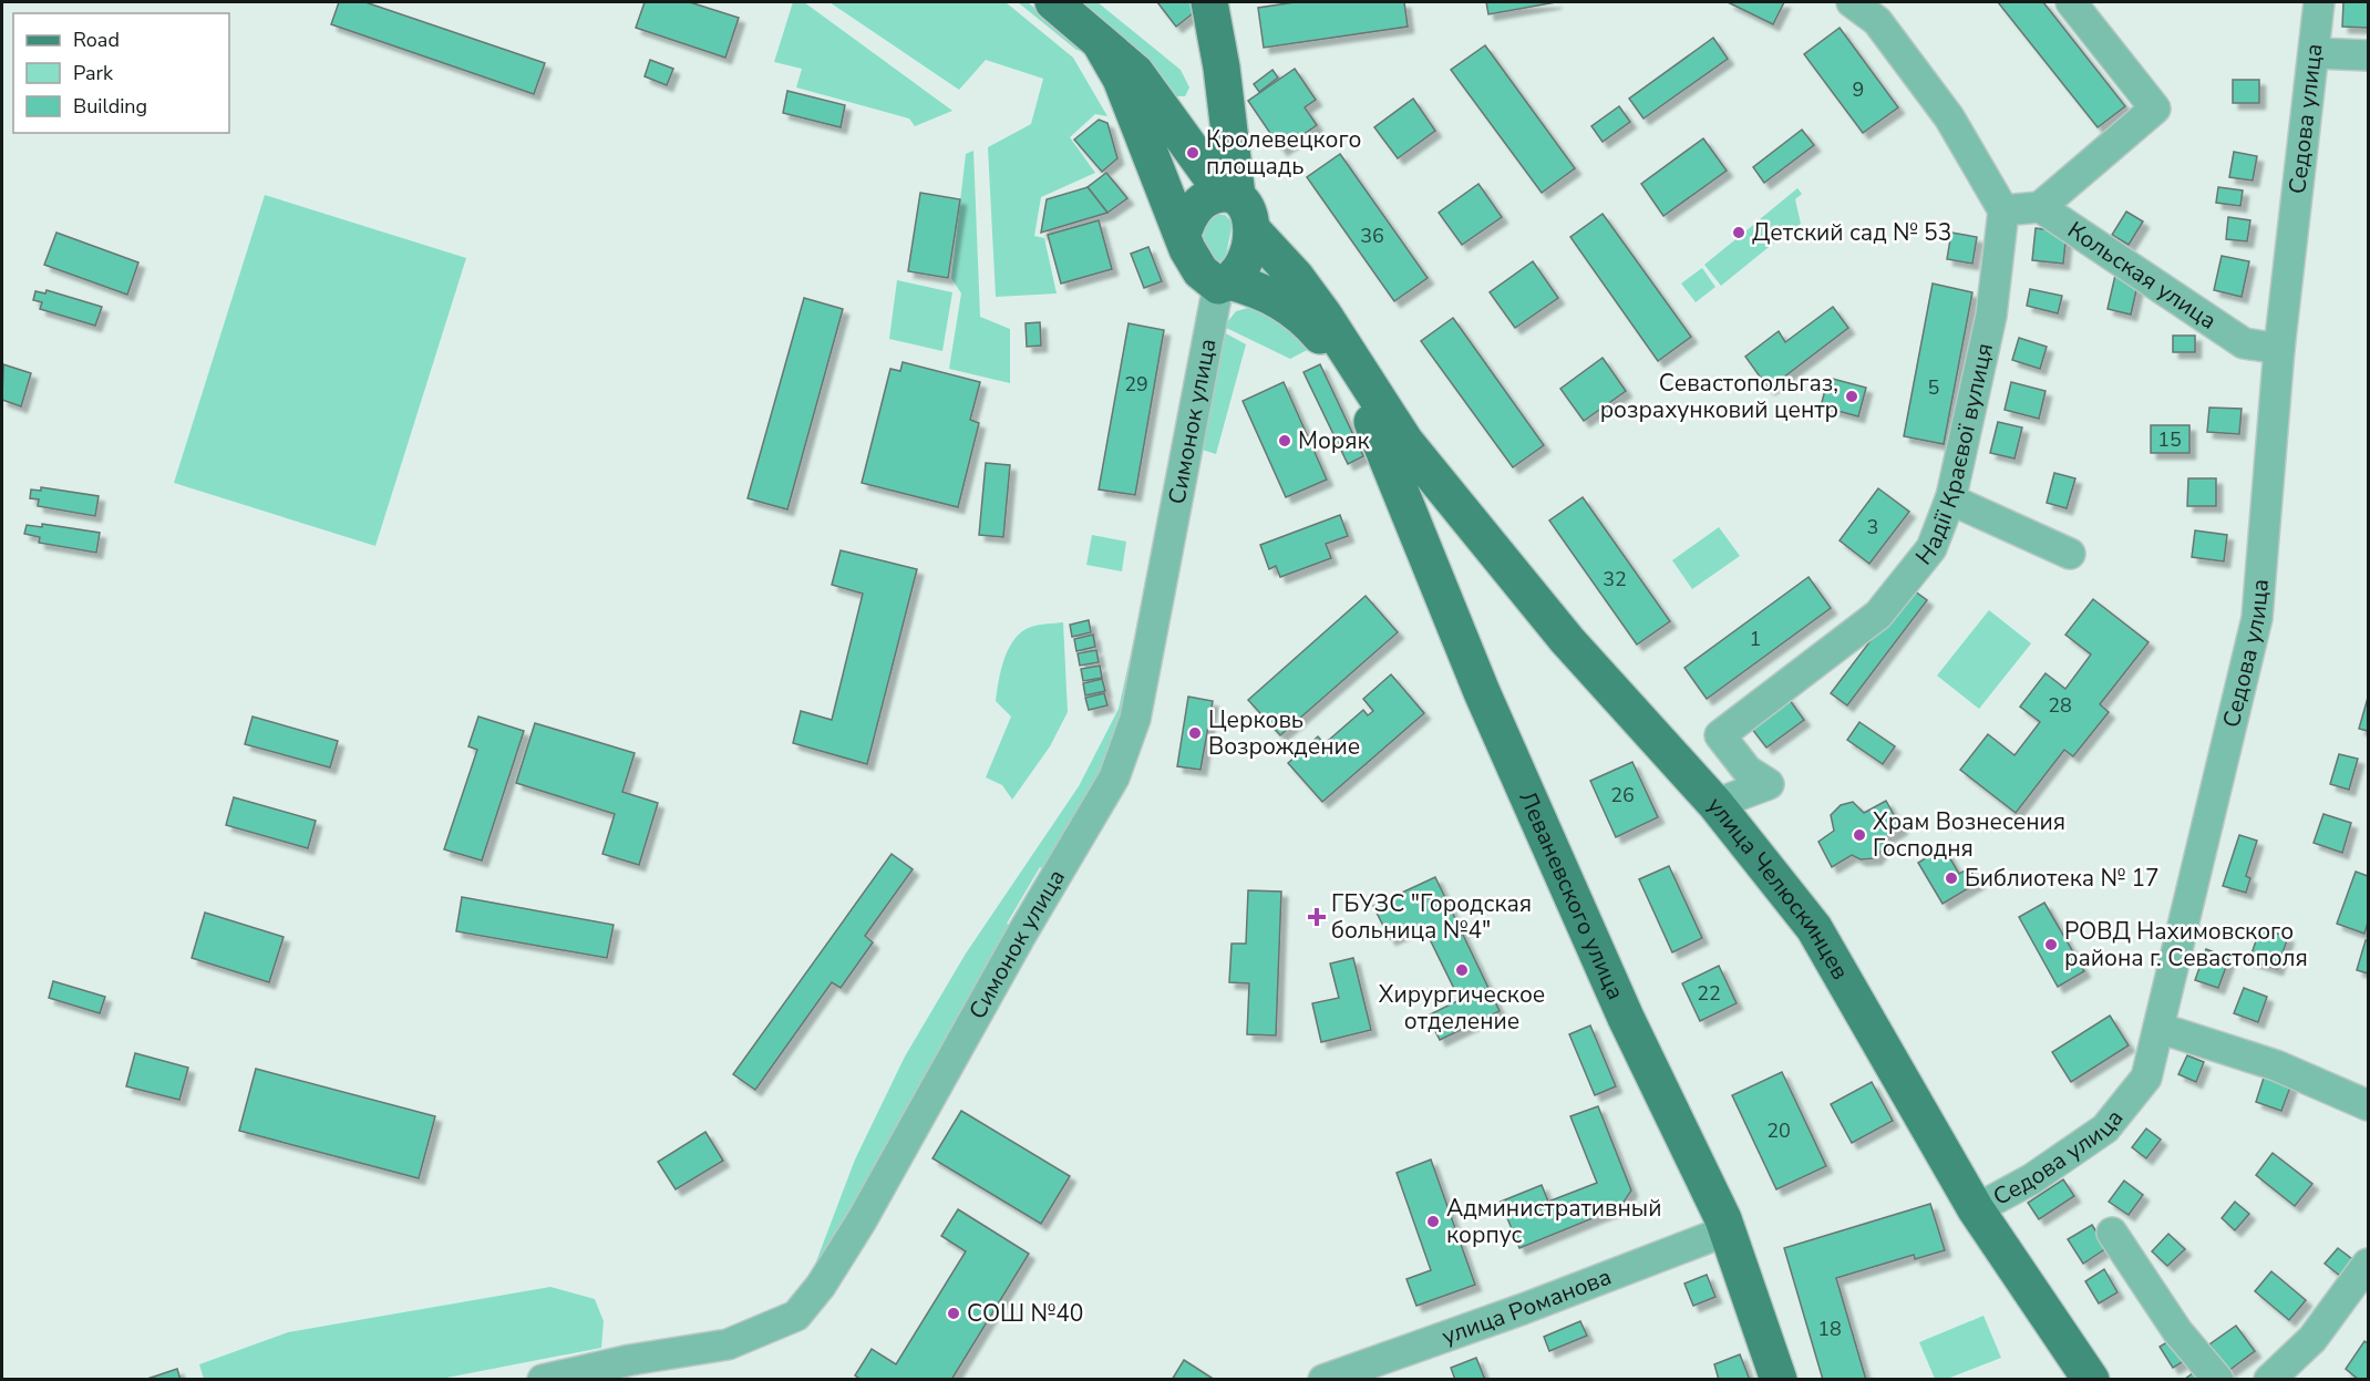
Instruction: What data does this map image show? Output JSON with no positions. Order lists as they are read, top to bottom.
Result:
{
  "streets": {
    "main road": ["улица Челюскинцев", "Леваневского улица"],
    "street": [
      "Седова улица",
      "Кольская улица",
      "Симонок улица",
      "Надії Краєвої вулиця",
      "улица Романова"
    ]
  },
  "crossings": [
    ["Седова улица", "Кольская улица"],
    ["Седова улица", "улица Челюскинцев"],
    ["Симонок улица", "Леваневского улица"],
    ["Надії Краєвої вулиця", "улица Челюскинцев"],
    ["улица Челюскинцев", "Леваневского улица"],
    ["Леваневского улица", "улица Романова"]
  ],
  "places": {
    "other": [
      "Кролевецкого площадь",
      "Детский сад № 53",
      "Севастопольгаз, розрахунковий центр",
      "Моряк",
      "Церковь Возрождение",
      "Храм Вознесения Господня",
      "Библиотека № 17",
      "РОВД Нахимовского района г. Севастополя",
      "Хирургическое отделение",
      "Административный корпус",
      "СОШ №40"
    ],
    "health": ["ГБУЗС \"Городская больница №4\""]
  },
  "house_numbers": [
    "9",
    "36",
    "29",
    "5",
    "15",
    "3",
    "32",
    "1",
    "28",
    "26",
    "22",
    "20",
    "18"
  ],
  "legend": ["Road", "Park", "Building"]
}
